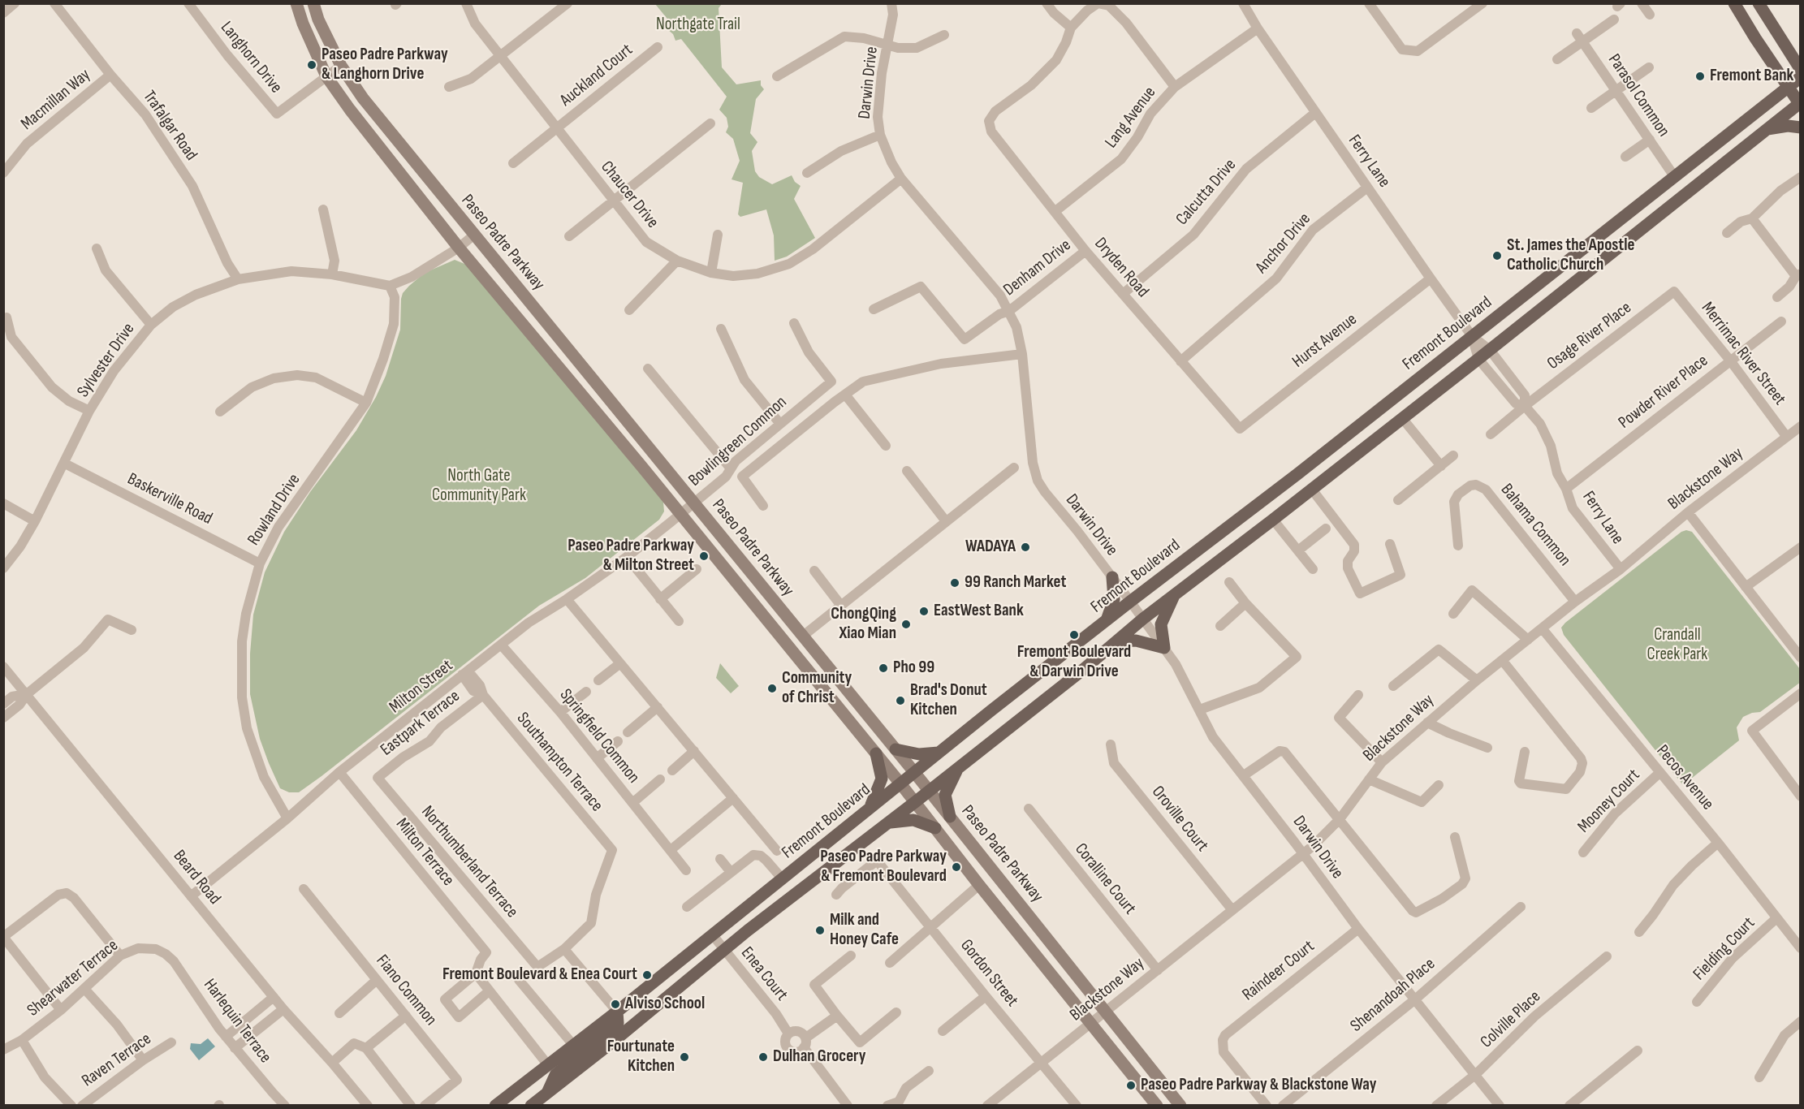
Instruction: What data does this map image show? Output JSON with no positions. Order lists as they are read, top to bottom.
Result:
{
  "streets": {
    "main road": ["Paseo Padre Parkway", "Fremont Boulevard"],
    "street": [
      "Langhorn Drive",
      "Auckland Court",
      "Darwin Drive",
      "Parasol Common",
      "Macmillan Way",
      "Lang Avenue",
      "Trafalgar Road",
      "Ferry Lane",
      "Calcutta Drive",
      "Chaucer Drive",
      "Anchor Drive",
      "Denham Drive",
      "Dryden Road",
      "Osage River Place",
      "Hurst Avenue",
      "Merrimac River Street",
      "Sylvester Drive",
      "Powder River Place",
      "Bowlingreen Common",
      "Blackstone Way",
      "Baskerville Road",
      "Rowland Drive",
      "Bahama Common",
      "Milton Street",
      "Eastpark Terrace",
      "Springfield Common",
      "Southampton Terrace",
      "Pecos Avenue",
      "Mooney Court",
      "Oroville Court",
      "Milton Terrace",
      "Northumberland Terrace",
      "Beard Road",
      "Coralline Court",
      "Fielding Court",
      "Raindeer Court",
      "Gordon Street",
      "Enea Court",
      "Shearwater Terrace",
      "Fiano Common",
      "Shenandoah Place",
      "Colville Place",
      "Harlequin Terrace",
      "Raven Terrace"
    ]
  },
  "crossings": [
    ["Langhorn Drive", "Paseo Padre Parkway"],
    ["Auckland Court", "Chaucer Drive"],
    ["Darwin Drive", "Chaucer Drive"],
    ["Darwin Drive", "Denham Drive"],
    ["Darwin Drive", "Fremont Boulevard"],
    ["Darwin Drive", "Blackstone Way"],
    ["Darwin Drive", "Raindeer Court"],
    ["Darwin Drive", "Shenandoah Place"],
    ["Darwin Drive", "Colville Place"],
    ["Parasol Common", "Fremont Boulevard"],
    ["Macmillan Way", "Trafalgar Road"],
    ["Lang Avenue", "Ferry Lane"],
    ["Lang Avenue", "Dryden Road"],
    ["Trafalgar Road", "Sylvester Drive"],
    ["Ferry Lane", "Calcutta Drive"],
    ["Ferry Lane", "Anchor Drive"],
    ["Ferry Lane", "Fremont Boulevard"],
    ["Ferry Lane", "Osage River Place"],
    ["Ferry Lane", "Hurst Avenue"],
    ["Ferry Lane", "Powder River Place"],
    ["Ferry Lane", "Blackstone Way"],
    ["Calcutta Drive", "Dryden Road"],
    ["Paseo Padre Parkway", "Fremont Boulevard"],
    ["Paseo Padre Parkway", "Bowlingreen Common"],
    ["Paseo Padre Parkway", "Blackstone Way"],
    ["Paseo Padre Parkway", "Milton Street"],
    ["Anchor Drive", "Dryden Road"],
    ["Denham Drive", "Dryden Road"],
    ["Dryden Road", "Hurst Avenue"],
    ["Fremont Boulevard", "Enea Court"],
    ["Osage River Place", "Merrimac River Street"],
    ["Merrimac River Street", "Powder River Place"],
    ["Merrimac River Street", "Blackstone Way"],
    ["Sylvester Drive", "Baskerville Road"],
    ["Sylvester Drive", "Rowland Drive"],
    ["Bowlingreen Common", "Milton Street"],
    ["Blackstone Way", "Bahama Common"],
    ["Blackstone Way", "Pecos Avenue"],
    ["Blackstone Way", "Oroville Court"],
    ["Blackstone Way", "Coralline Court"],
    ["Blackstone Way", "Gordon Street"],
    ["Baskerville Road", "Rowland Drive"],
    ["Rowland Drive", "Milton Street"],
    ["Milton Street", "Springfield Common"],
    ["Milton Street", "Southampton Terrace"],
    ["Milton Street", "Milton Terrace"],
    ["Milton Street", "Beard Road"],
    ["Eastpark Terrace", "Southampton Terrace"],
    ["Eastpark Terrace", "Northumberland Terrace"],
    ["Southampton Terrace", "Northumberland Terrace"],
    ["Pecos Avenue", "Mooney Court"],
    ["Pecos Avenue", "Fielding Court"],
    ["Shearwater Terrace", "Harlequin Terrace"]
  ],
  "parks": ["Northgate Trail", "North Gate Community Park", "Crandall Creek Park"],
  "places": [
    "Paseo Padre Parkway & Langhorn Drive",
    "Fremont Bank",
    "St. James the Apostle Catholic Church",
    "WADAYA",
    "Paseo Padre Parkway & Milton Street",
    "99 Ranch Market",
    "EastWest Bank",
    "ChongQing Xiao Mian",
    "Fremont Boulevard & Darwin Drive",
    "Pho 99",
    "Community of Christ",
    "Brad's Donut Kitchen",
    "Paseo Padre Parkway & Fremont Boulevard",
    "Milk and Honey Cafe",
    "Fremont Boulevard & Enea Court",
    "Alviso School",
    "Fourtunate Kitchen",
    "Dulhan Grocery",
    "Paseo Padre Parkway & Blackstone Way"
  ]
}
